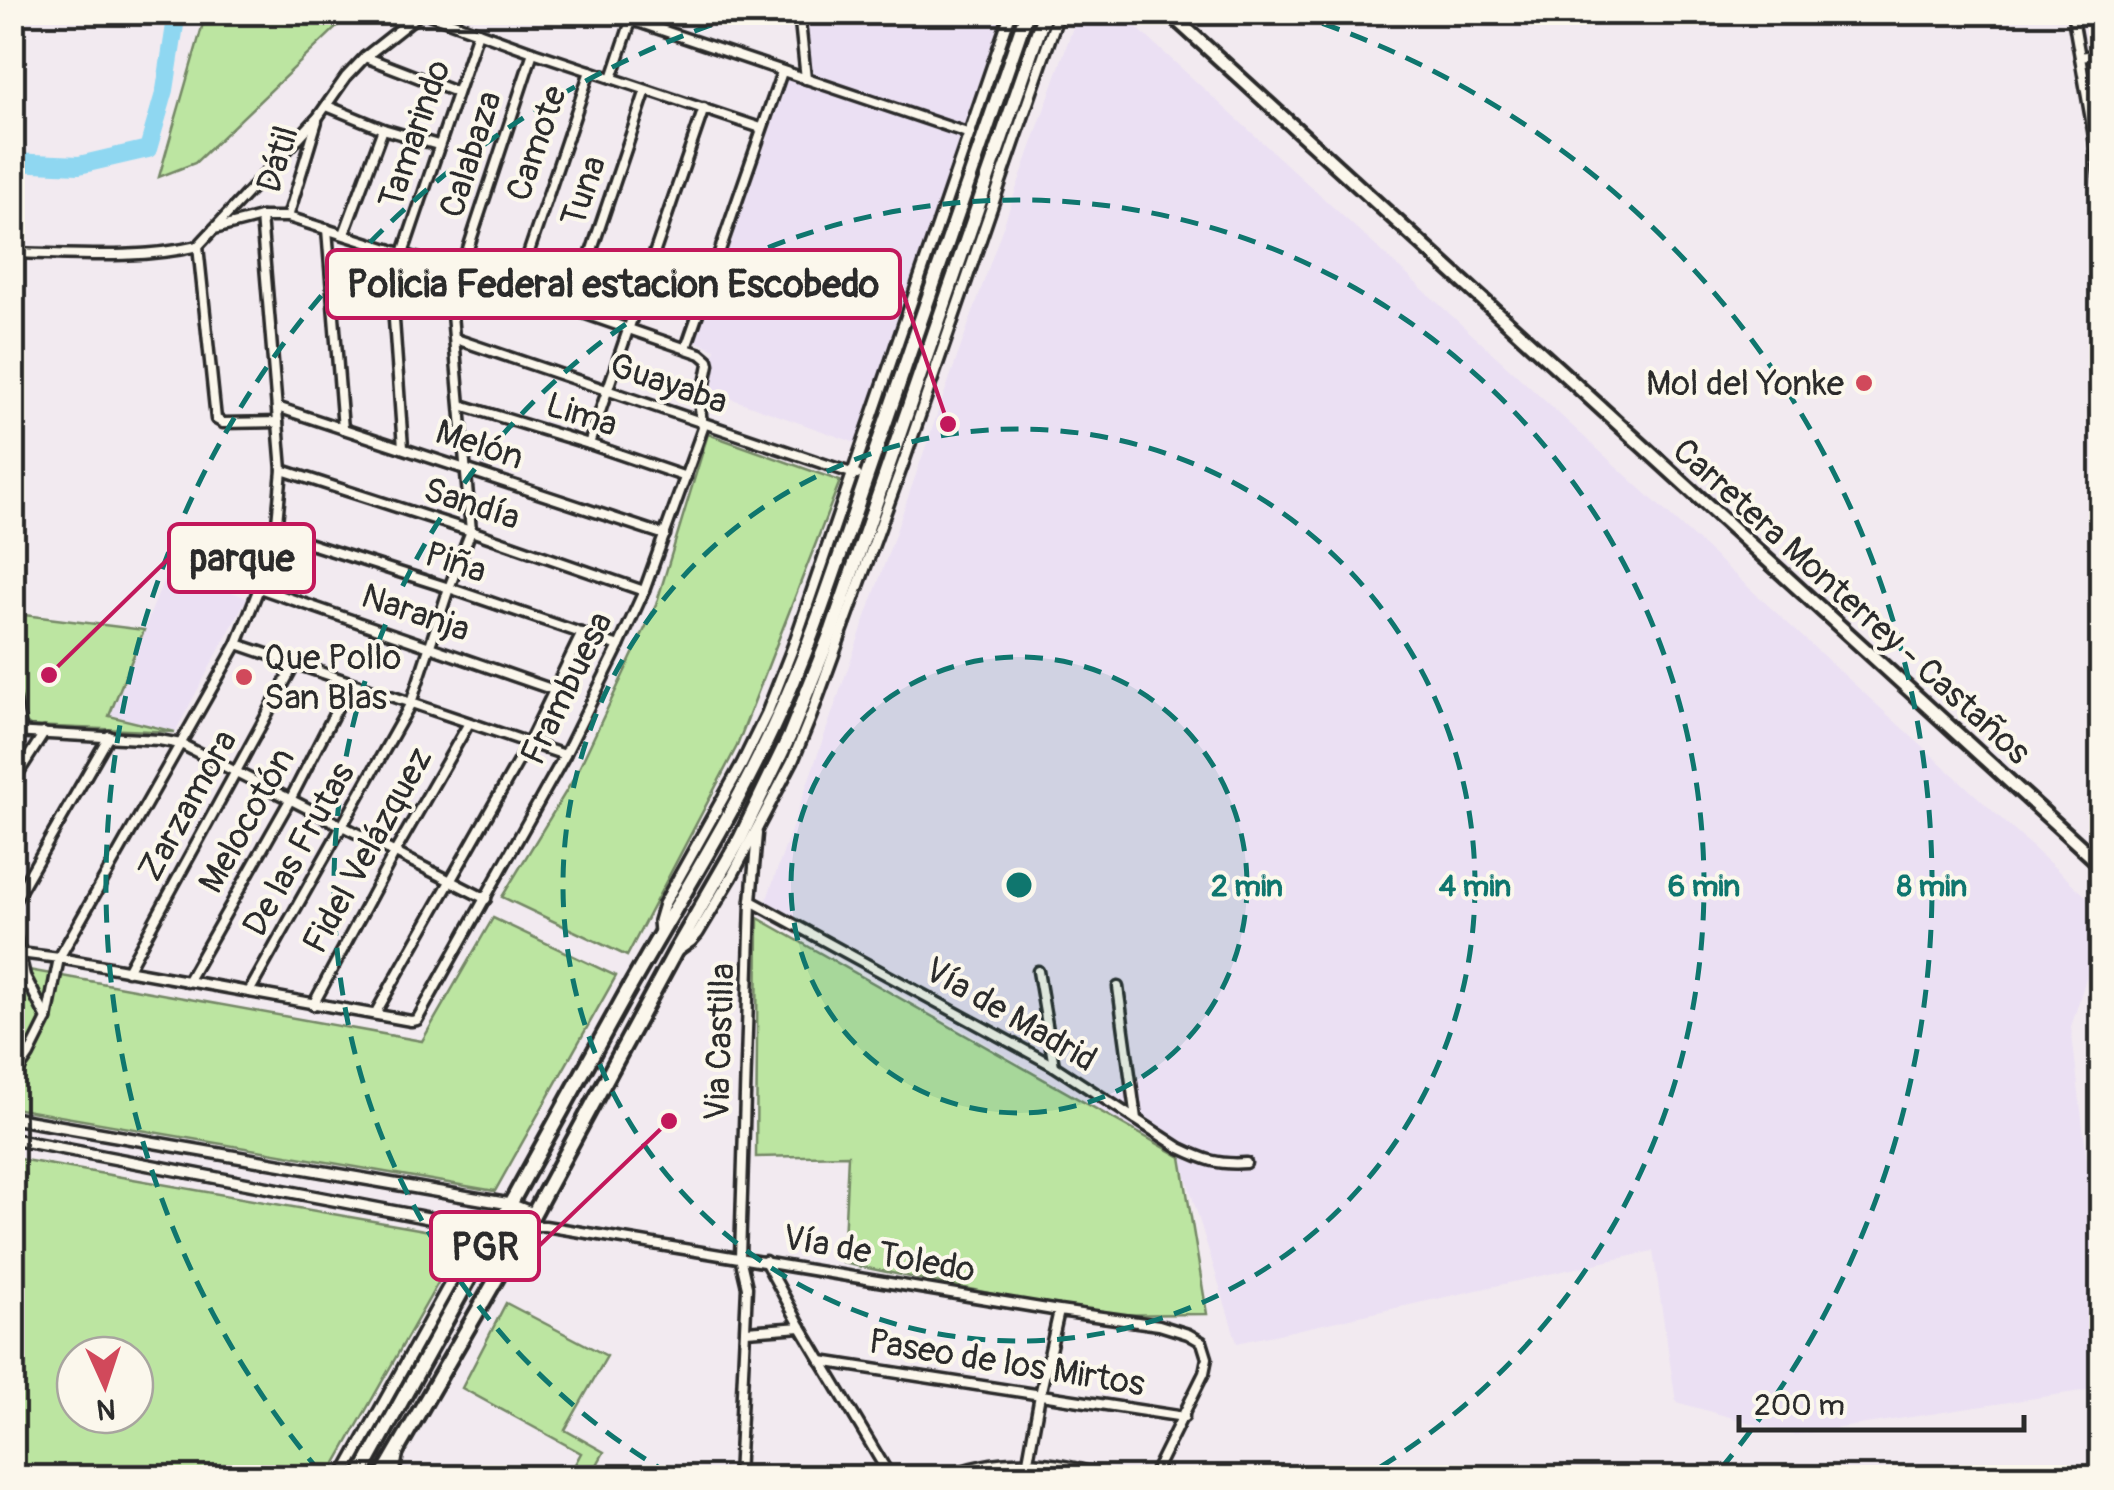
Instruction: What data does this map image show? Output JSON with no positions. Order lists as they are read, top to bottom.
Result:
{
  "streets": {
    "main road": ["Carretera Monterrey - Castaños"],
    "street": [
      "Tamarindo",
      "Camote",
      "Calabaza",
      "Dátil",
      "Tuna",
      "Guayaba",
      "Lima",
      "Melón",
      "Sandía",
      "Piña",
      "Naranja",
      "Frambuesa",
      "Zarzamora",
      "Melocotón",
      "De las Frutas",
      "Fidel Velázquez",
      "Vía de Madrid",
      "Via Castilla",
      "Vía de Toledo",
      "Paseo de los Mirtos"
    ]
  },
  "crossings": [
    ["Guayaba", "Frambuesa"],
    ["Guayaba", "De las Frutas"],
    ["Lima", "Frambuesa"],
    ["Lima", "De las Frutas"],
    ["Melón", "Frambuesa"],
    ["Melón", "De las Frutas"],
    ["Sandía", "Frambuesa"],
    ["Sandía", "De las Frutas"],
    ["Piña", "Frambuesa"],
    ["Piña", "De las Frutas"],
    ["Naranja", "De las Frutas"],
    ["Vía de Madrid", "Via Castilla"],
    ["Via Castilla", "Vía de Toledo"],
    ["Vía de Toledo", "Paseo de los Mirtos"]
  ],
  "places": [
    "Mol del Yonke",
    "Policia Federal estacion Escobedo",
    "parque",
    "Que Pollo San Blas",
    "PGR"
  ],
  "scale_bar": "200 m",
  "north": "bottom",
  "rings": [
    "2 min",
    "4 min",
    "6 min",
    "8 min"
  ]
}
